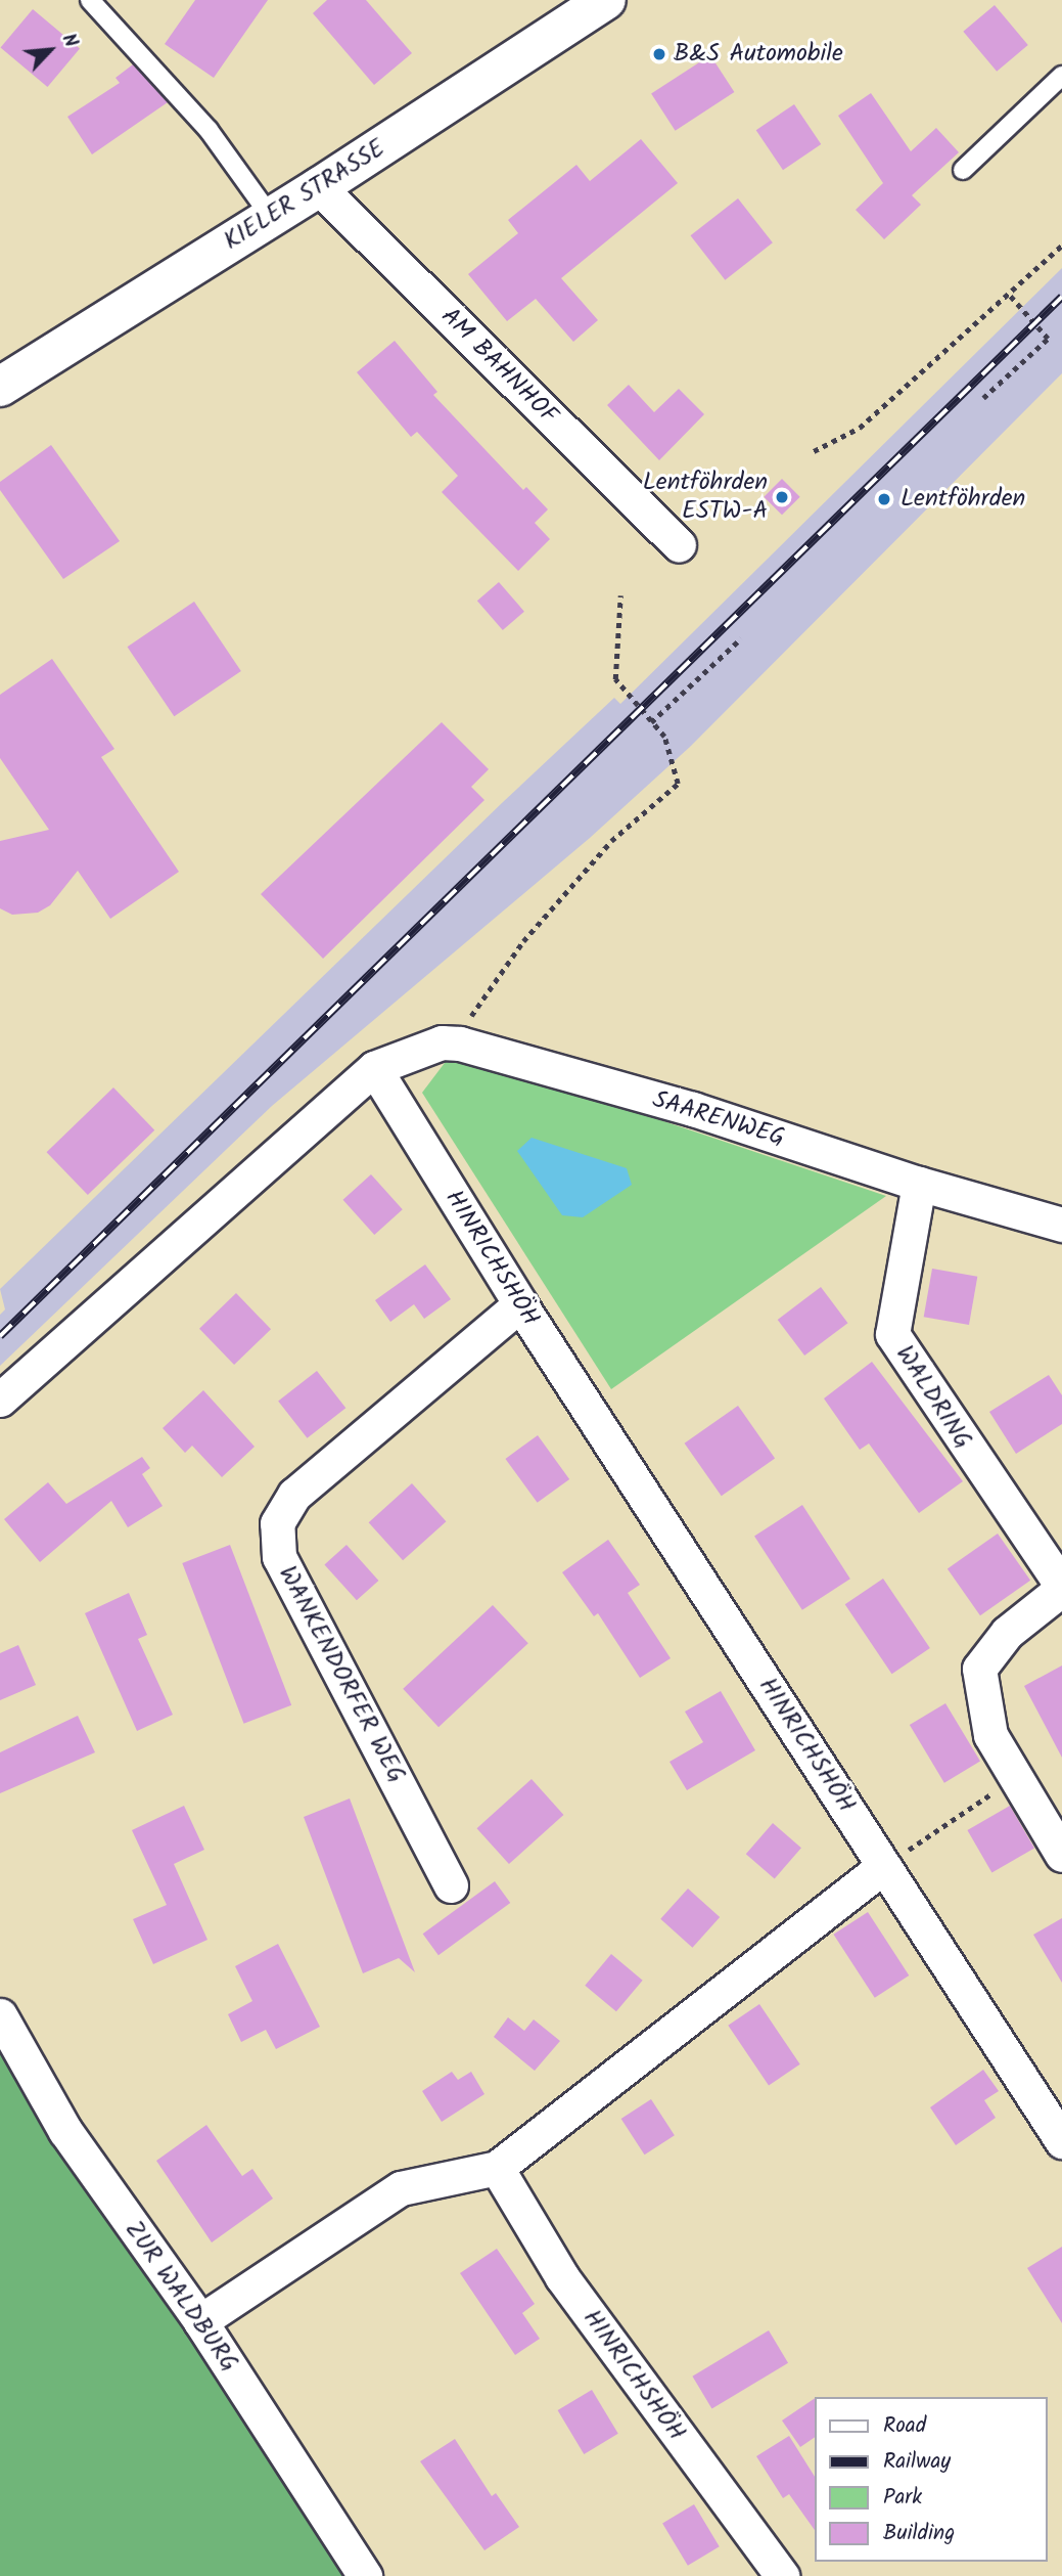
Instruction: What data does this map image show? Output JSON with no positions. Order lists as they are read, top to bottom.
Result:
{
  "streets": {
    "main road": ["KIELER STRASSE"],
    "street": [
      "AM BAHNHOF",
      "SAARENWEG",
      "HINRICHSHÖH",
      "WALDRING",
      "WANKENDORFER WEG",
      "ZUR WALDBURG"
    ]
  },
  "crossings": [
    ["KIELER STRASSE", "AM BAHNHOF"],
    ["SAARENWEG", "HINRICHSHÖH"],
    ["SAARENWEG", "WALDRING"],
    ["HINRICHSHÖH", "WANKENDORFER WEG"]
  ],
  "places": ["B&S Automobile", "Lentföhrden ESTW-A", "Lentföhrden"],
  "legend": [
    "Road",
    "Railway",
    "Park",
    "Building"
  ],
  "north": "top right"
}
